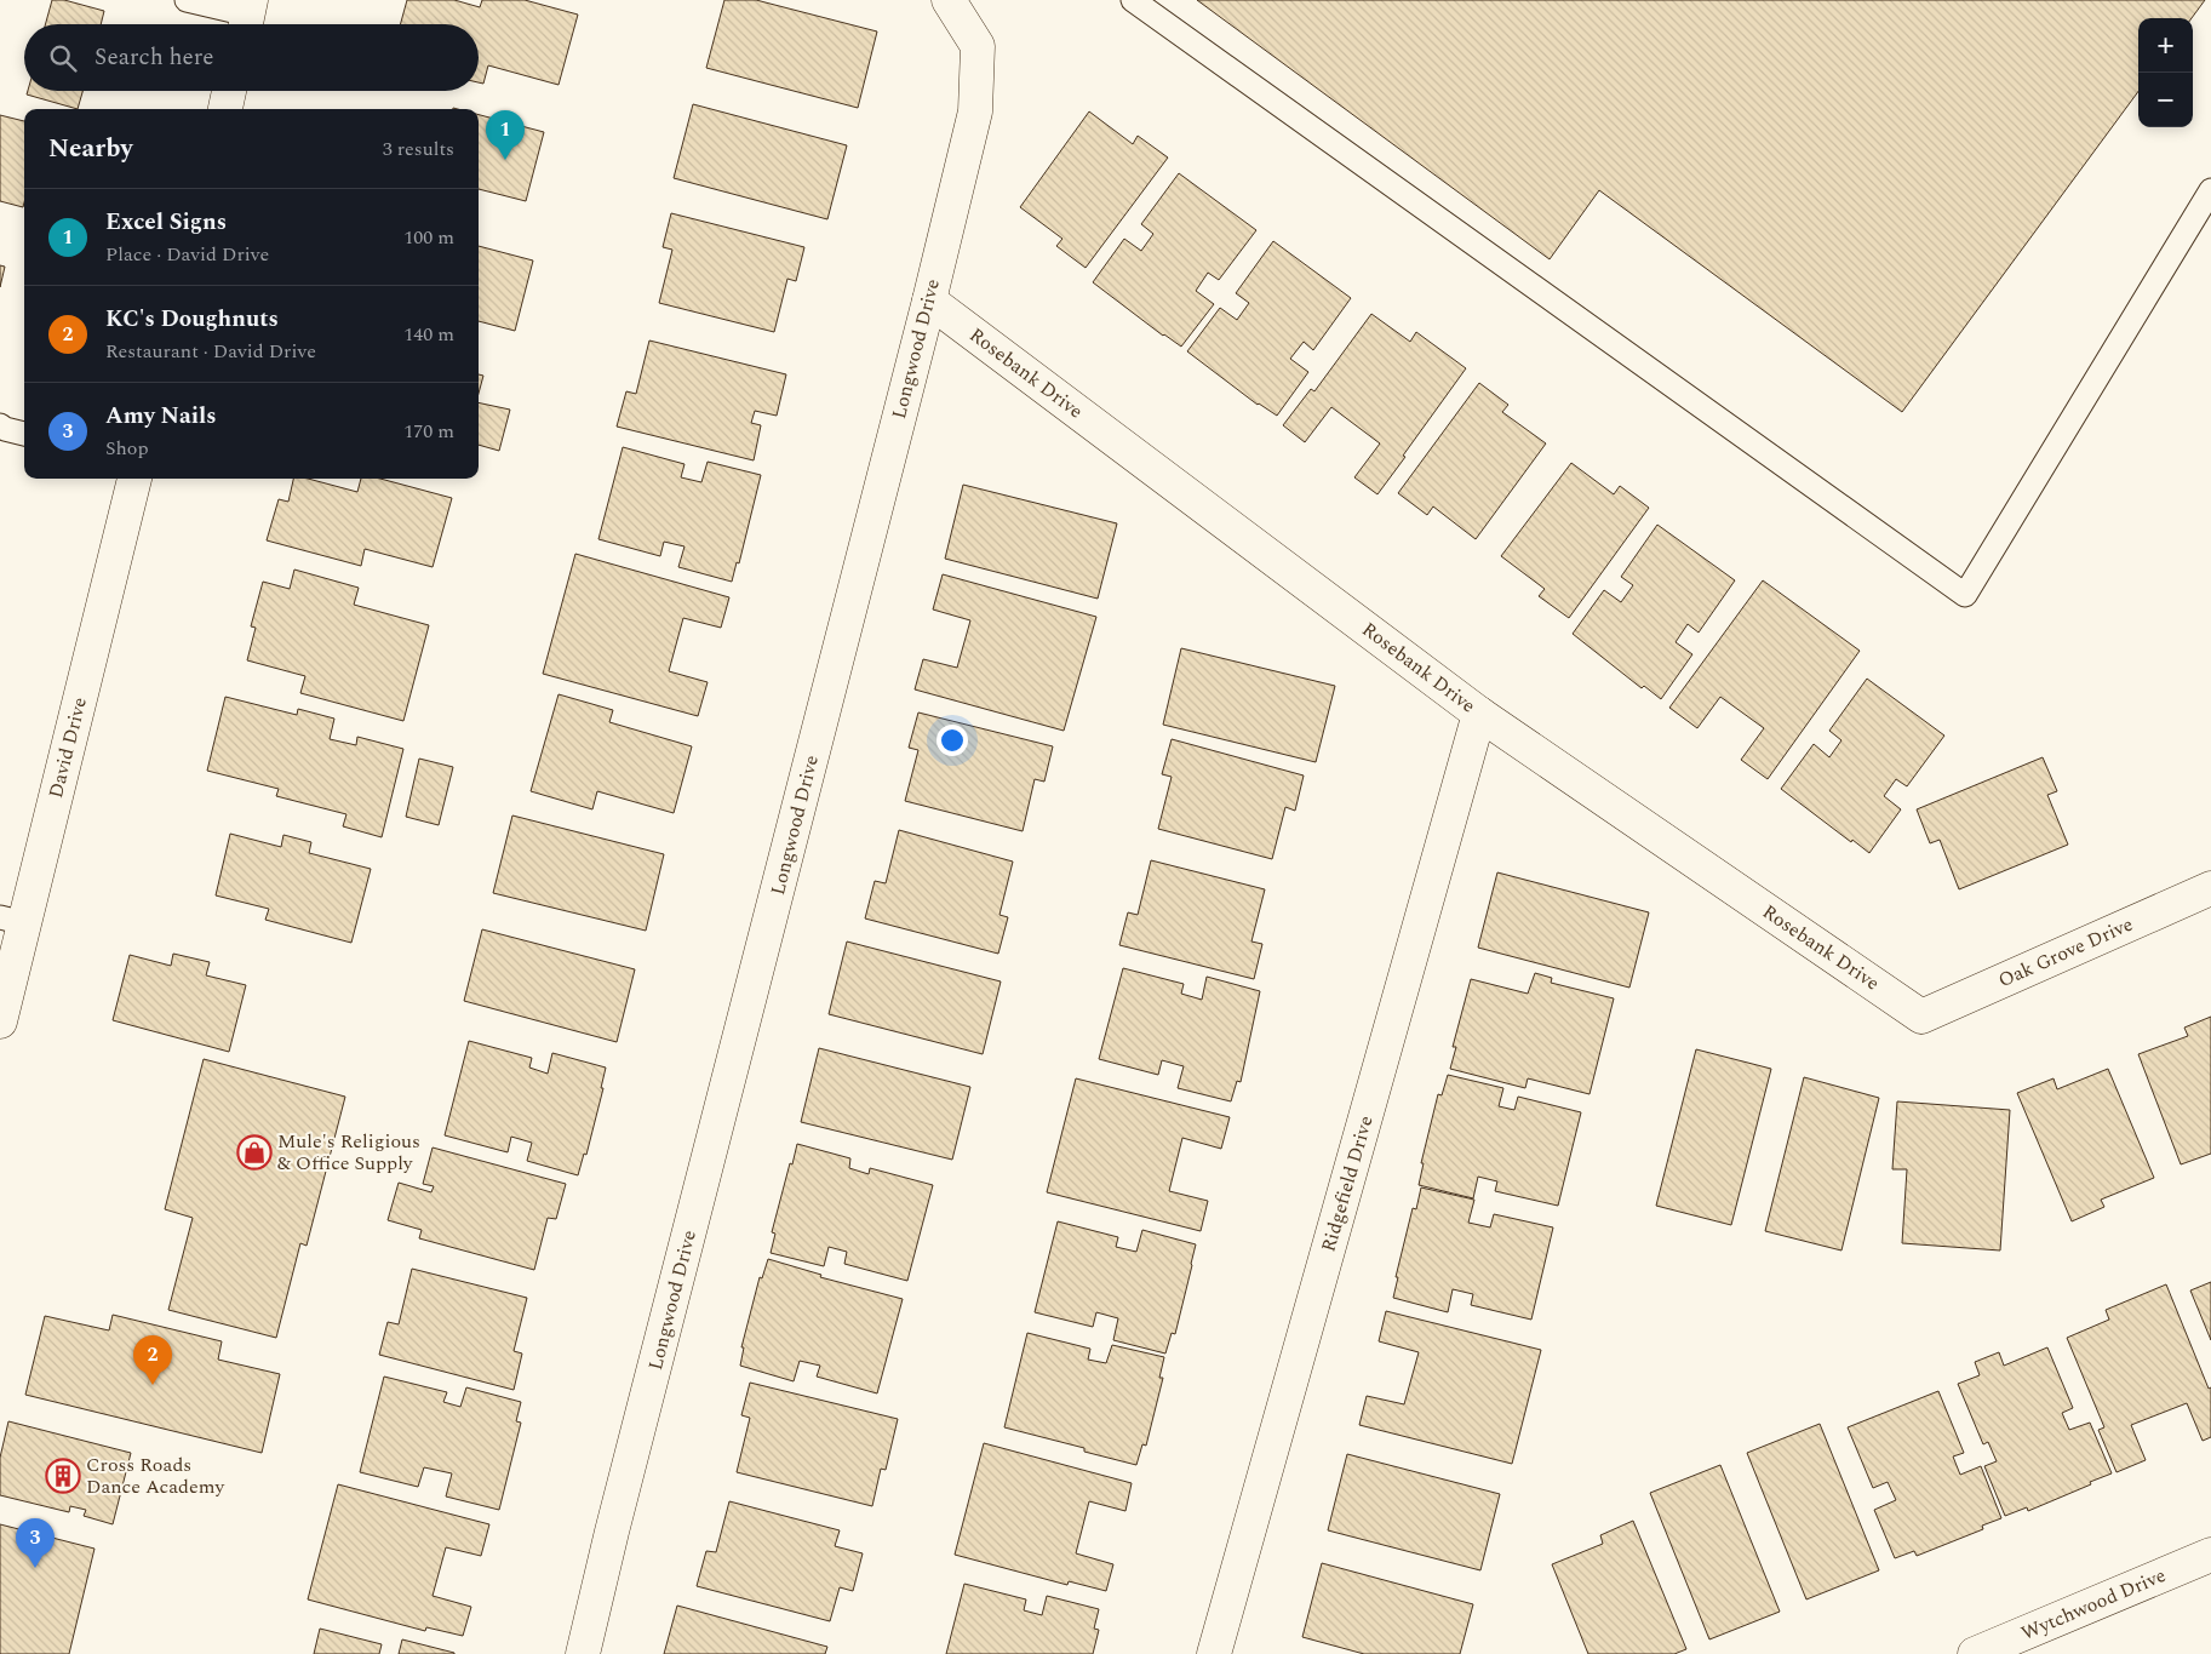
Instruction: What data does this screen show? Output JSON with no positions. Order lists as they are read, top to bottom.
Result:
{
  "streets": {
    "street": [
      "Longwood Drive",
      "Rosebank Drive",
      "David Drive",
      "Oak Grove Drive",
      "Ridgefield Drive",
      "Wytchwood Drive"
    ]
  },
  "crossings": [
    ["Longwood Drive", "Rosebank Drive"],
    ["Rosebank Drive", "Oak Grove Drive"],
    ["Rosebank Drive", "Ridgefield Drive"]
  ],
  "places": {
    "shop": ["Mule's Religious & Office Supply"],
    "building": ["Cross Roads Dance Academy"]
  },
  "page": {
    "map_buttons": ["+", "−"],
    "search": "Search here",
    "heading": ["Nearby", "3 results"],
    "pins": ["1", "2", "3"],
    "list": [
      {
        "mark": "1",
        "name": "Excel Signs",
        "note": "Place · David Drive",
        "value": "100 m"
      },
      {
        "mark": "2",
        "name": "KC's Doughnuts",
        "note": "Restaurant · David Drive",
        "value": "140 m"
      },
      {
        "mark": "3",
        "name": "Amy Nails",
        "note": "Shop",
        "value": "170 m"
      }
    ]
  }
}
